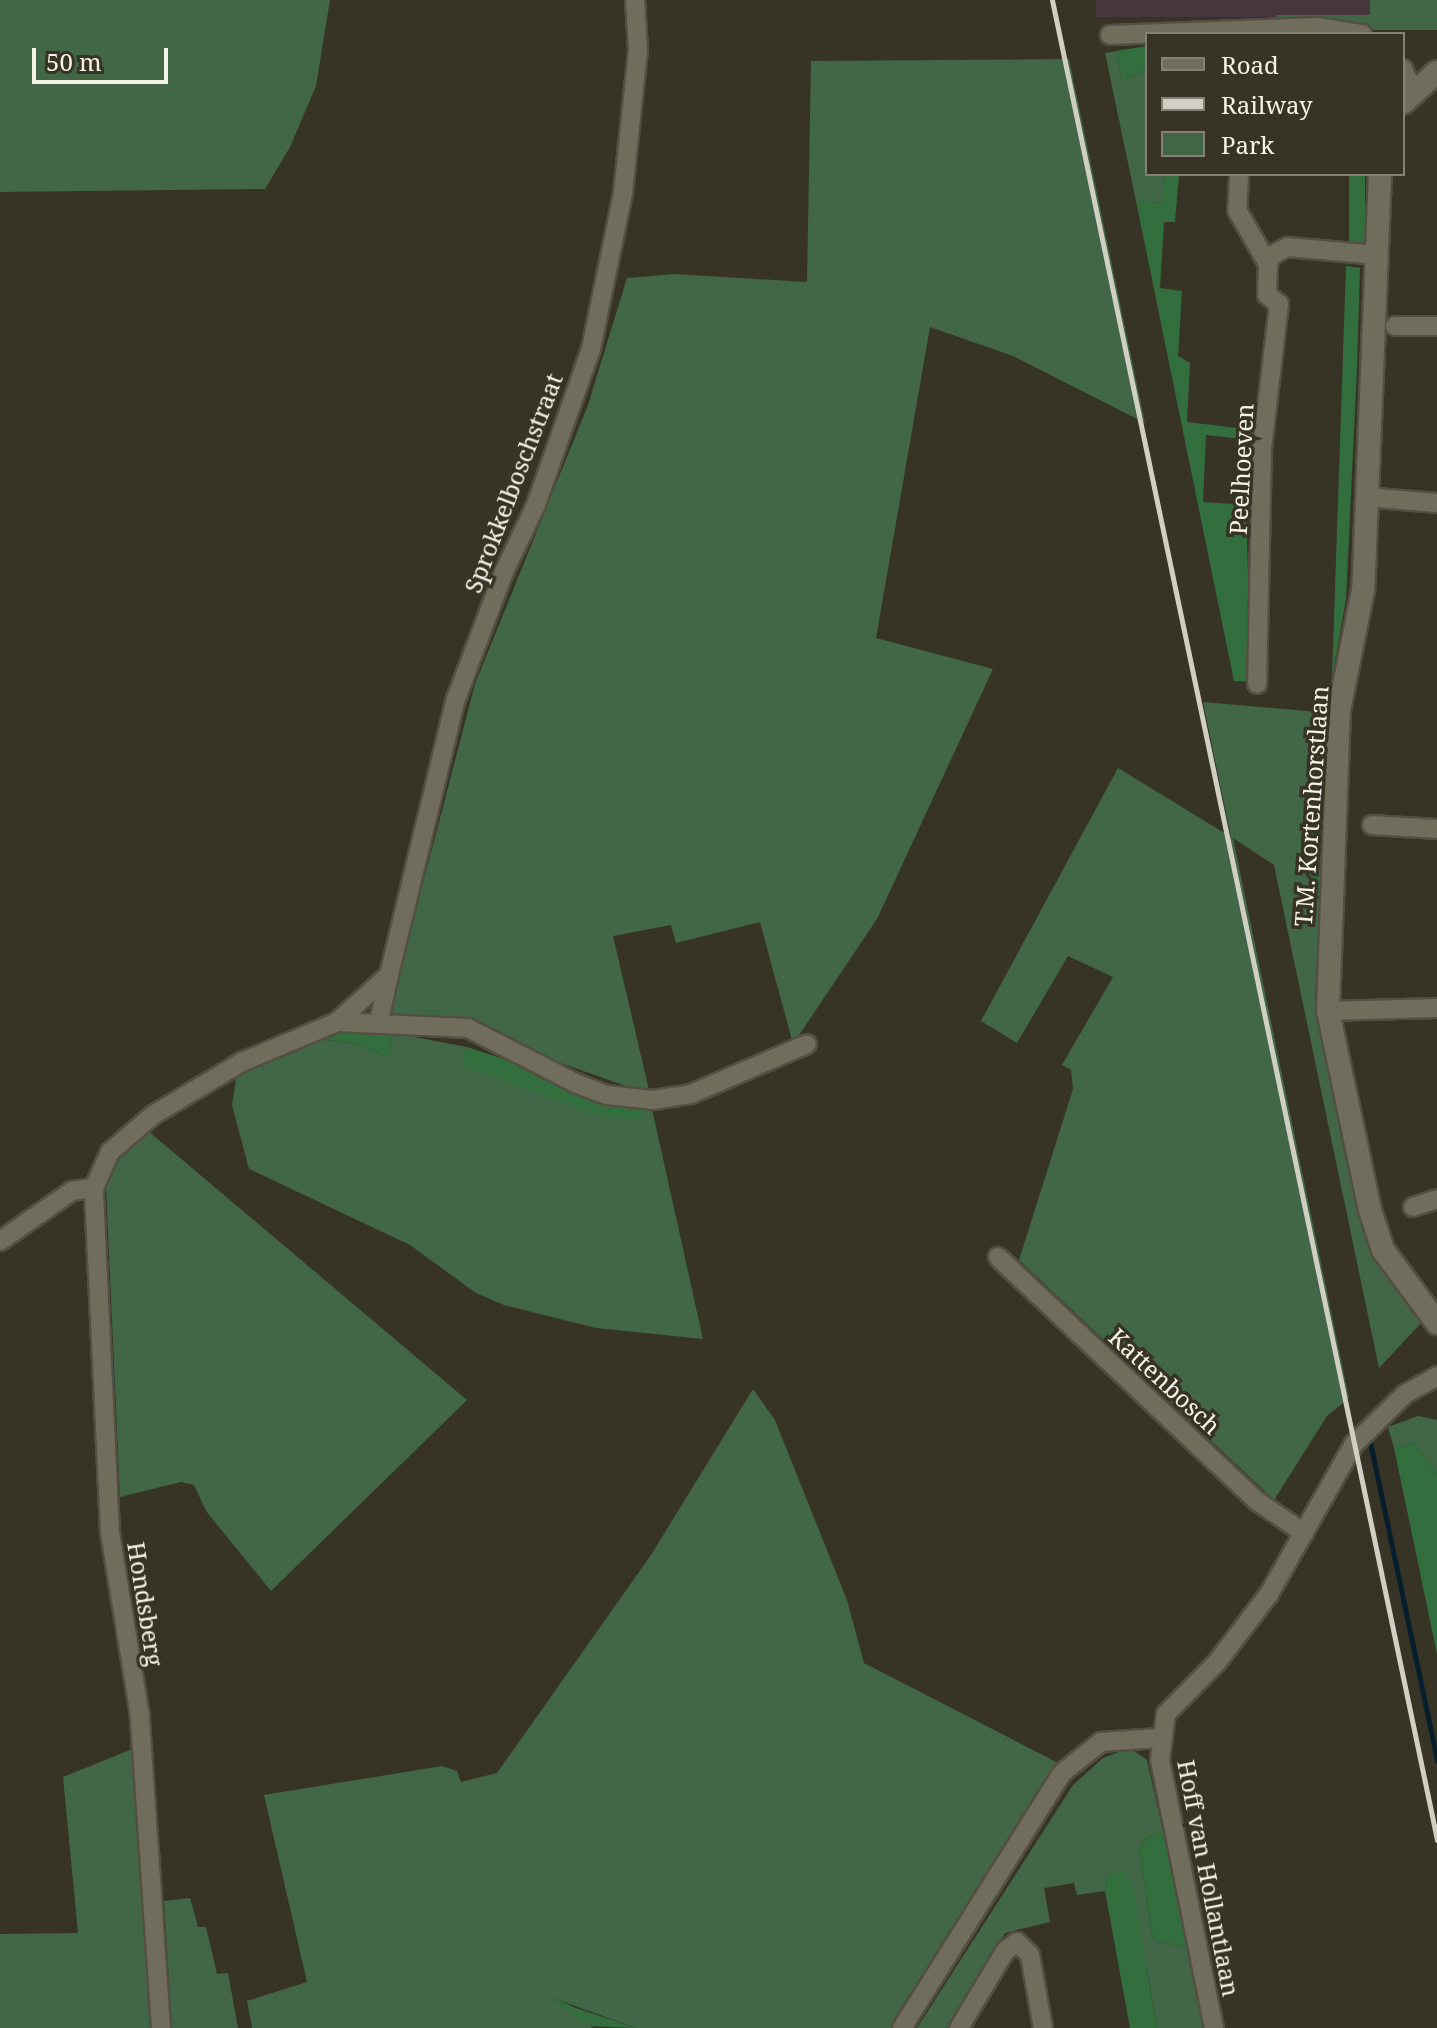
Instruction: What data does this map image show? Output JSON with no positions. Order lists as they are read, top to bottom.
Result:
{
  "streets": {
    "street": [
      "Peelhoeven",
      "Sprokkelboschstraat",
      "T.M. Kortenhorstlaan",
      "Kattenbosch",
      "Hondsberg",
      "Hoff van Hollantlaan"
    ]
  },
  "crossings": [
    ["Kattenbosch", "Hoff van Hollantlaan"]
  ],
  "legend": ["Road", "Railway", "Park"],
  "scale_bar": "50 m"
}
